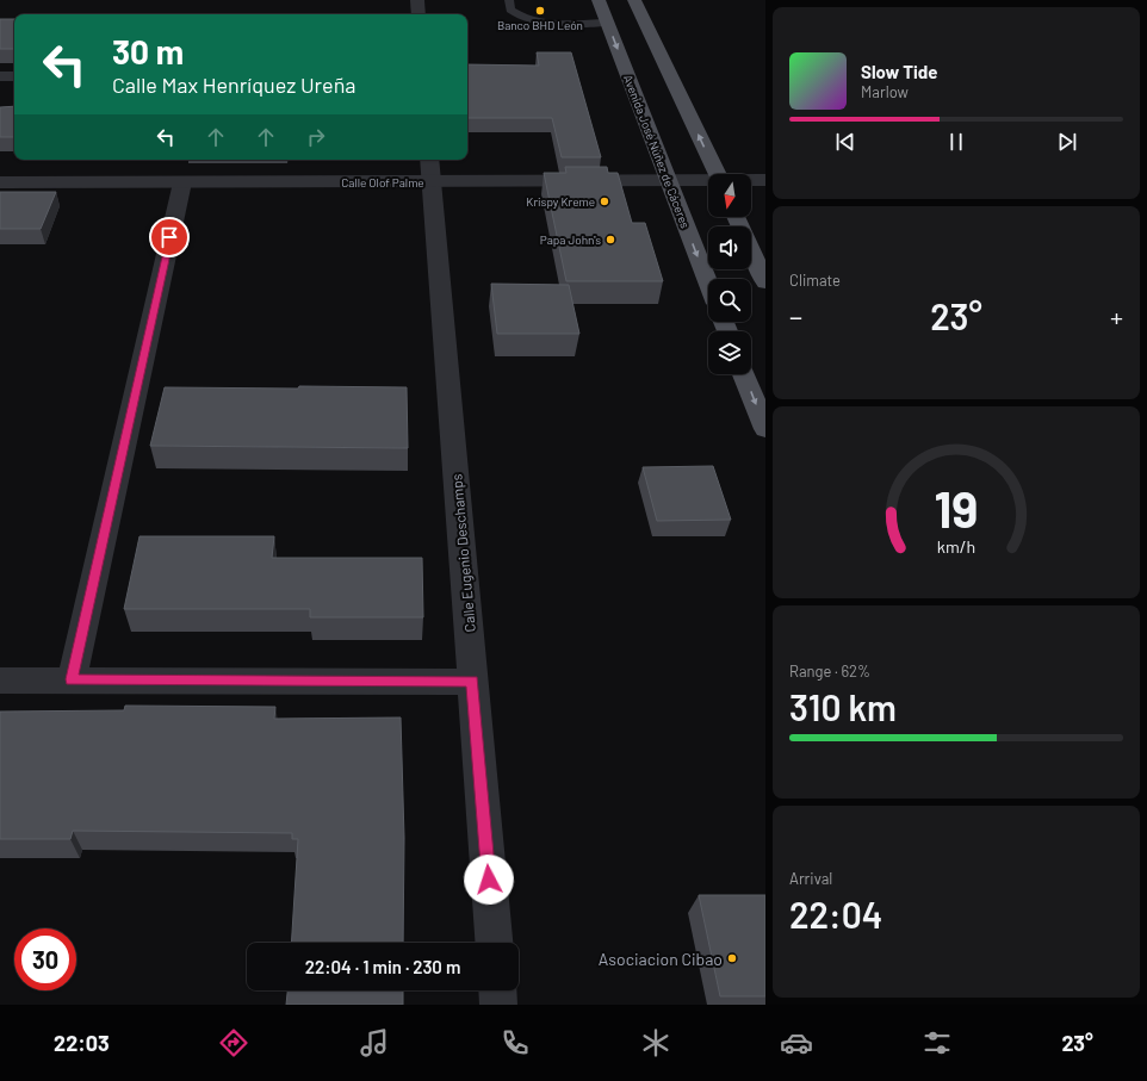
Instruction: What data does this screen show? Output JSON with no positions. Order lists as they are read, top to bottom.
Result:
{
  "streets": {
    "main road": ["Avenida José Núñez de Cáceres"],
    "street": ["Calle Olof Palme", "Calle Eugenio Deschamps"]
  },
  "crossings": [
    ["Avenida José Núñez de Cáceres", "Calle Olof Palme"],
    ["Calle Olof Palme", "Calle Eugenio Deschamps"]
  ],
  "places": [
    "Banco BHD León",
    "Krispy Kreme",
    "Papa John's",
    "Asociacion Cibao"
  ],
  "north": "bottom",
  "page": {
    "turn": ["30 m", "Calle Max Henríquez Ureña"],
    "song": ["Slow Tide", "Marlow"],
    "tile": [
      "Climate",
      ["Range · 62%", "310 km"],
      ["Arrival", "22:04"]
    ],
    "heat": ["−", "23°", "+"],
    "limit": "30",
    "trip": "22:04 · 1 min · 230 m",
    "tabs": ["22:03", "23°"],
    "gauge": ["19", "km/h"]
  }
}
